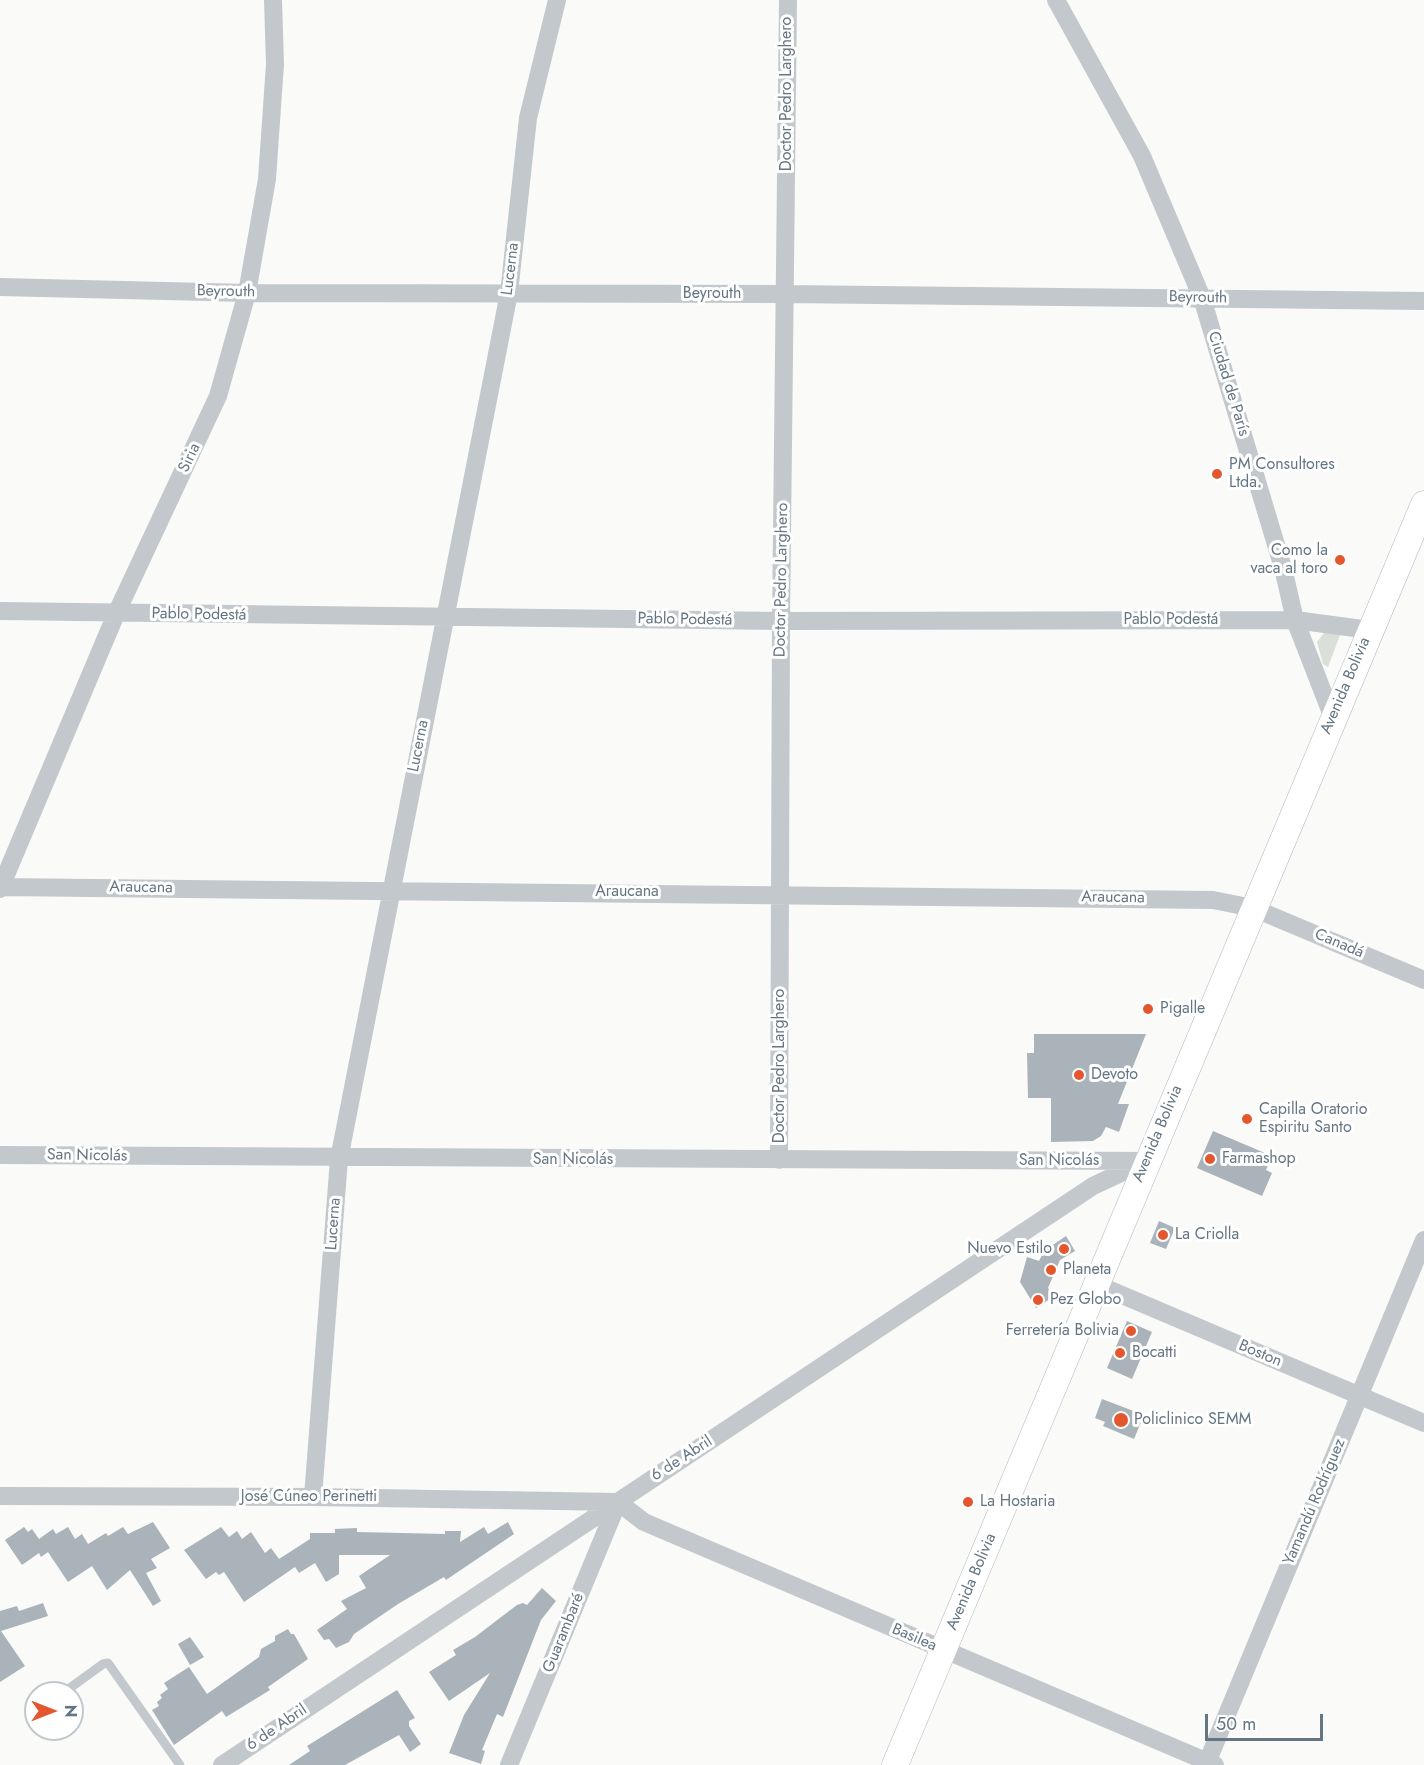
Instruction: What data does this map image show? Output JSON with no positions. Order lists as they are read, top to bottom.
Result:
{
  "streets": {
    "street": [
      "Doctor Pedro Larghero",
      "Lucerna",
      "Beyrouth",
      "Ciudad de París",
      "Siria",
      "Pablo Podestá",
      "Avenida Bolivia",
      "Araucana",
      "Canadá",
      "San Nicolás",
      "Boston",
      "6 de Abril",
      "José Cúneo Perinetti",
      "Yamandú Rodríguez",
      "Guarambaré",
      "Basilea"
    ]
  },
  "crossings": [
    ["Doctor Pedro Larghero", "Beyrouth"],
    ["Doctor Pedro Larghero", "Pablo Podestá"],
    ["Doctor Pedro Larghero", "Araucana"],
    ["Doctor Pedro Larghero", "San Nicolás"],
    ["Lucerna", "Beyrouth"],
    ["Lucerna", "Pablo Podestá"],
    ["Lucerna", "Araucana"],
    ["Lucerna", "San Nicolás"],
    ["Lucerna", "José Cúneo Perinetti"],
    ["Beyrouth", "Ciudad de París"],
    ["Beyrouth", "Siria"],
    ["Ciudad de París", "Pablo Podestá"],
    ["Ciudad de París", "Avenida Bolivia"],
    ["Siria", "Pablo Podestá"],
    ["Siria", "Araucana"],
    ["Pablo Podestá", "Avenida Bolivia"],
    ["Avenida Bolivia", "Araucana"],
    ["Avenida Bolivia", "Canadá"],
    ["Avenida Bolivia", "San Nicolás"],
    ["Avenida Bolivia", "Boston"],
    ["Avenida Bolivia", "6 de Abril"],
    ["Avenida Bolivia", "Basilea"],
    ["Araucana", "Canadá"],
    ["San Nicolás", "6 de Abril"],
    ["Boston", "Yamandú Rodríguez"],
    ["6 de Abril", "José Cúneo Perinetti"],
    ["6 de Abril", "Guarambaré"],
    ["6 de Abril", "Basilea"],
    ["José Cúneo Perinetti", "Guarambaré"],
    ["José Cúneo Perinetti", "Basilea"],
    ["Yamandú Rodríguez", "Basilea"],
    ["Guarambaré", "Basilea"]
  ],
  "places": [
    "PM Consultores Ltda.",
    "Como la vaca al toro",
    "Pigalle",
    "Devoto",
    "Capilla Oratorio Espiritu Santo",
    "Farmashop",
    "La Criolla",
    "Nuevo Estilo",
    "Planeta",
    "Pez Globo",
    "Ferretería Bolivia",
    "Bocatti",
    "Policlinico SEMM",
    "La Hostaria"
  ],
  "scale_bar": "50 m",
  "north": "right"
}
